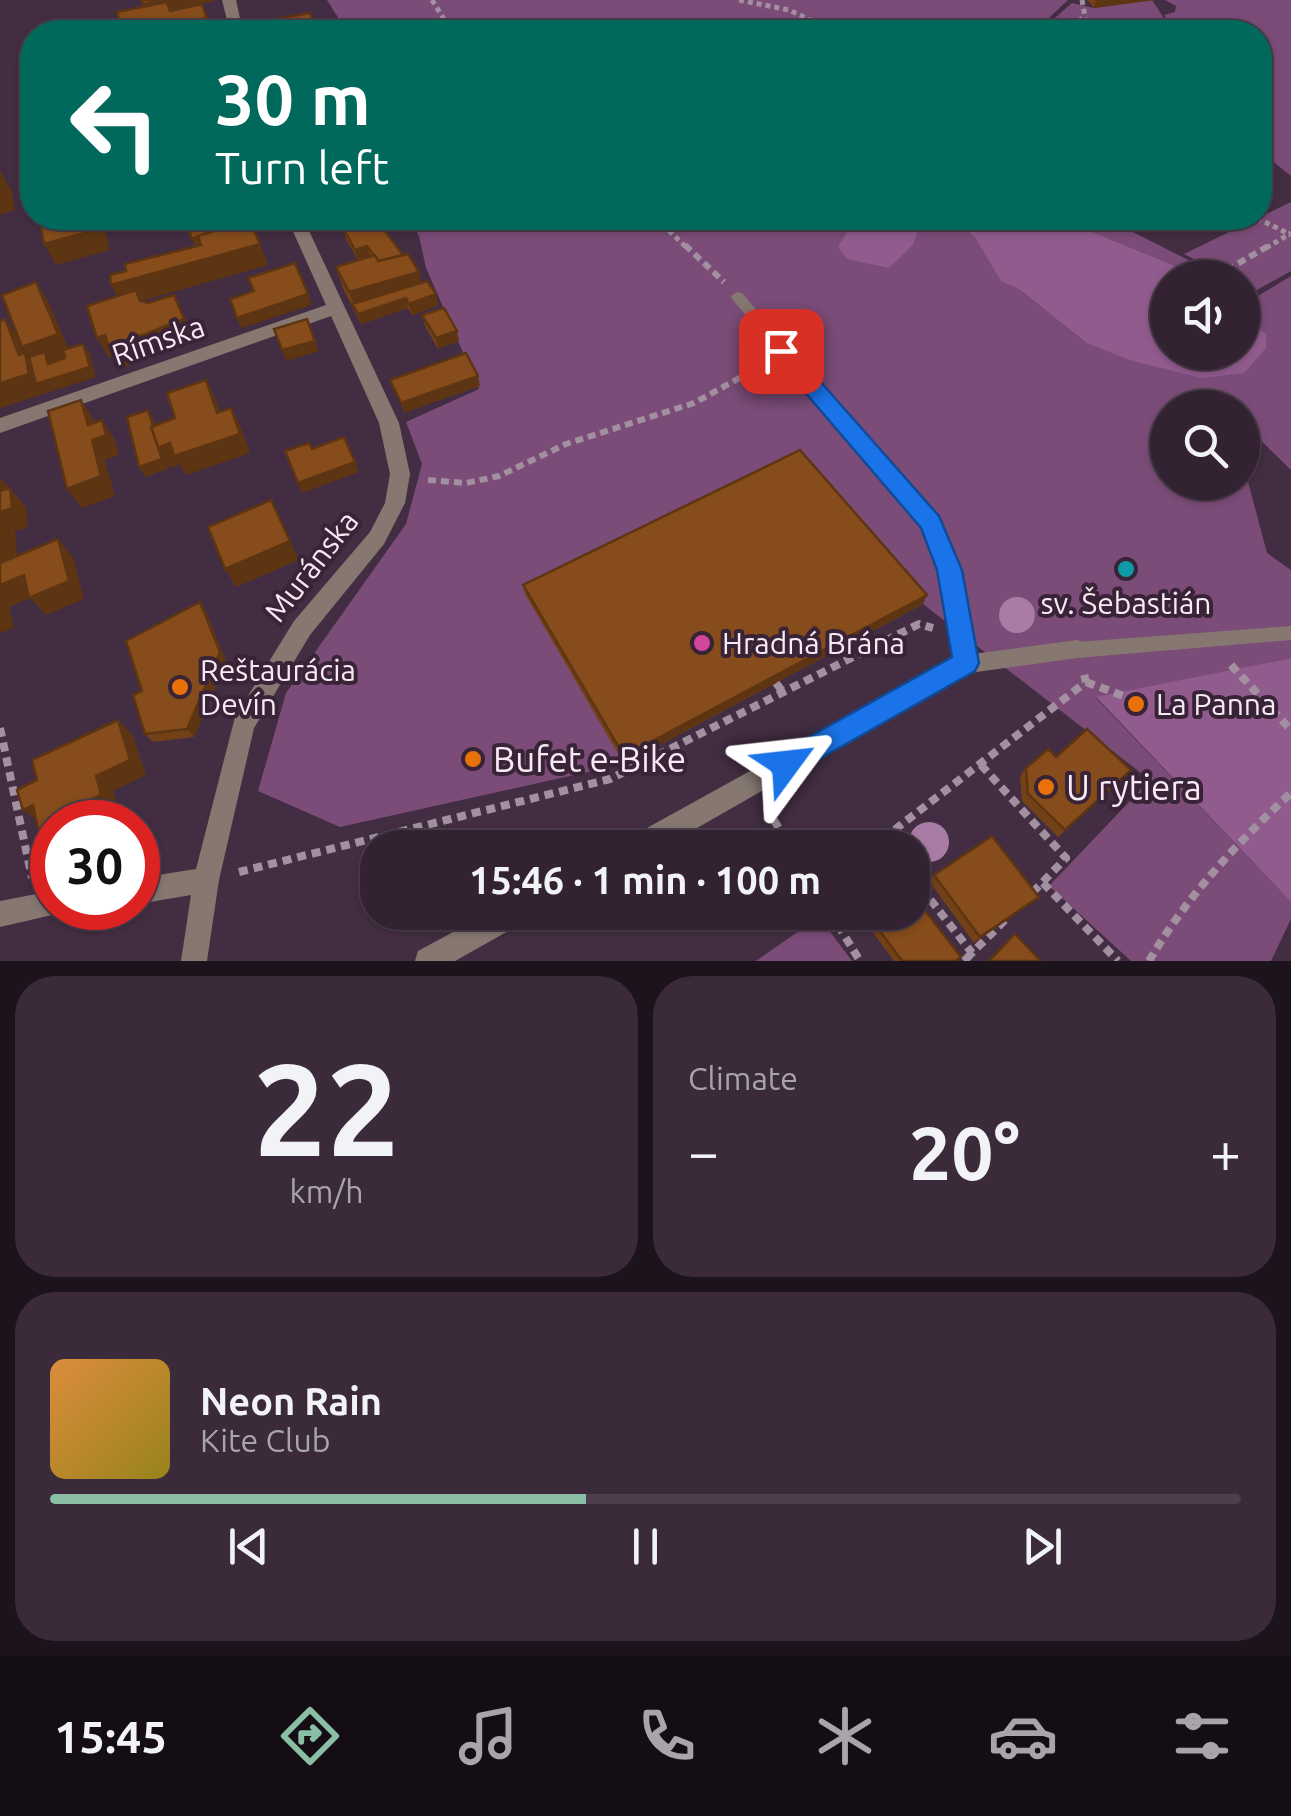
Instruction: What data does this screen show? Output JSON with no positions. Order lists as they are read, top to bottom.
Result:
{
  "streets": {
    "street": ["Rímska", "Muránska"]
  },
  "crossings": [
    ["Rímska", "Muránska"]
  ],
  "places": [
    "sv. Šebastián",
    "Hradná Brána",
    "Reštaurácia Devín",
    "La Panna",
    "Bufet e-Bike",
    "U rytiera"
  ],
  "page": {
    "turn": ["30 m", "Turn left"],
    "limit": "30",
    "trip": "15:46 · 1 min · 100 m",
    "tile": [
      ["22", "km/h"],
      "Climate"
    ],
    "heat": ["−", "20°", "+"],
    "song": ["Neon Rain", "Kite Club"],
    "tabs": "15:45"
  }
}
